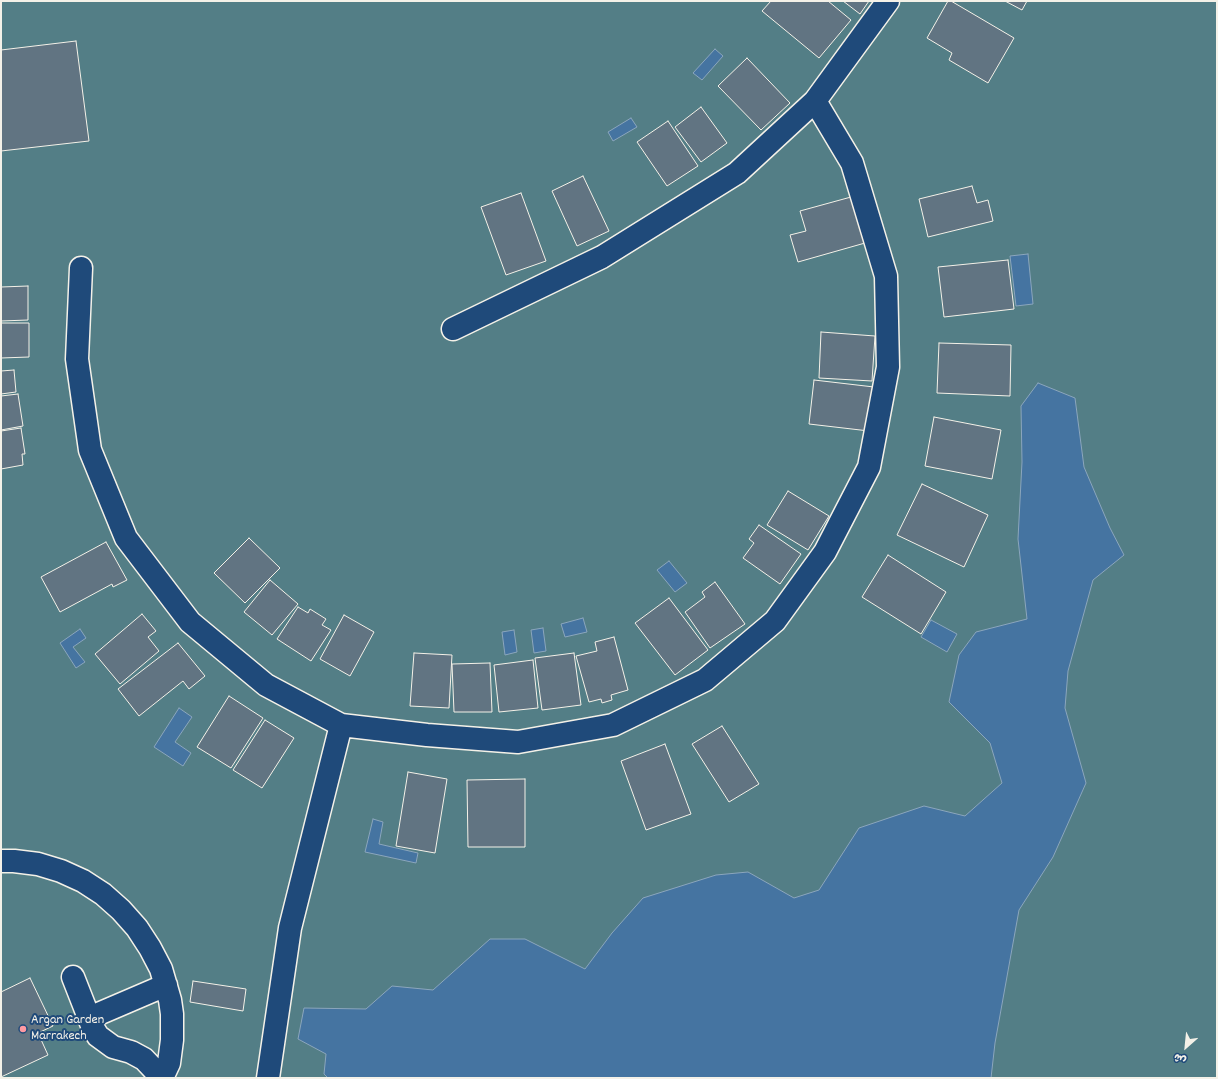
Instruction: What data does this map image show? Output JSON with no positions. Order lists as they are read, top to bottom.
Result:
{
  "places": ["Argan Garden Marrakech"],
  "north": "bottom left"
}
